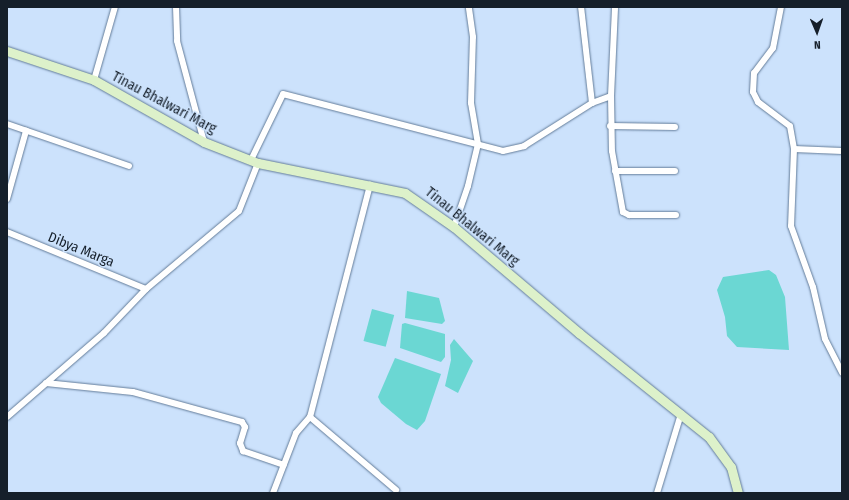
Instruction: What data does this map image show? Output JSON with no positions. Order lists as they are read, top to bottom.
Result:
{
  "streets": {
    "street": ["Tinau Bhalwari Marg", "Dibya Marga"]
  },
  "north": "bottom"
}
